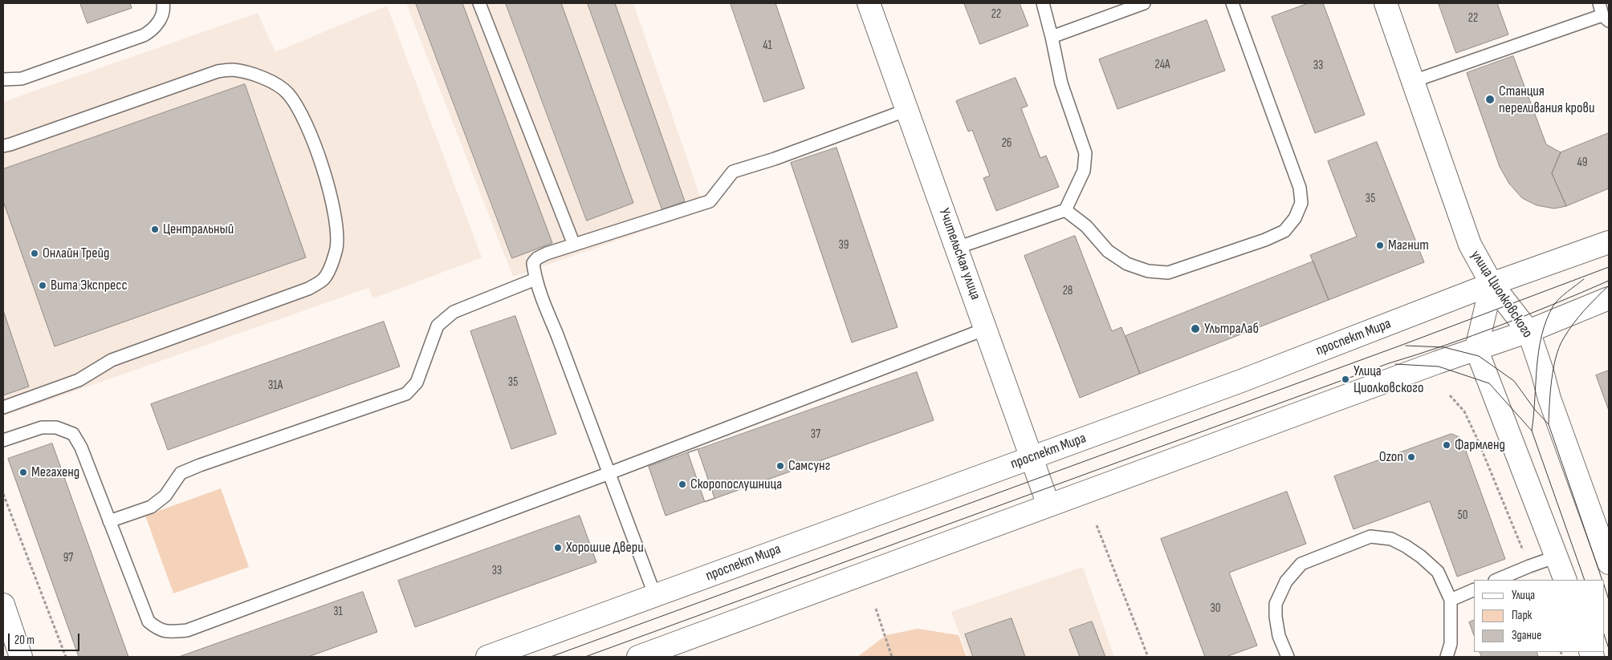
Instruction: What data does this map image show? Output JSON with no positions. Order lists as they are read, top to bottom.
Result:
{
  "streets": {
    "main road": ["Учительская улица", "улица Циолковского", "проспект Мира"]
  },
  "crossings": [
    ["Учительская улица", "проспект Мира"],
    ["улица Циолковского", "проспект Мира"]
  ],
  "places": [
    "Станция переливания крови",
    "Центральный",
    "Магнит",
    "Онлайн Трейд",
    "Вита Экспресс",
    "УльтраЛаб",
    "Улица Циолковского",
    "Фармленд",
    "Ozon",
    "Самсунг",
    "Мегахенд",
    "Скоропослушница",
    "Хорошие Двери"
  ],
  "house_numbers": [
    "22",
    "22",
    "41",
    "24А",
    "33",
    "26",
    "49",
    "35",
    "39",
    "28",
    "35",
    "31А",
    "37",
    "50",
    "97",
    "33",
    "30",
    "31"
  ],
  "legend": ["Улица", "Парк", "Здание"],
  "scale_bar": "20 m"
}
